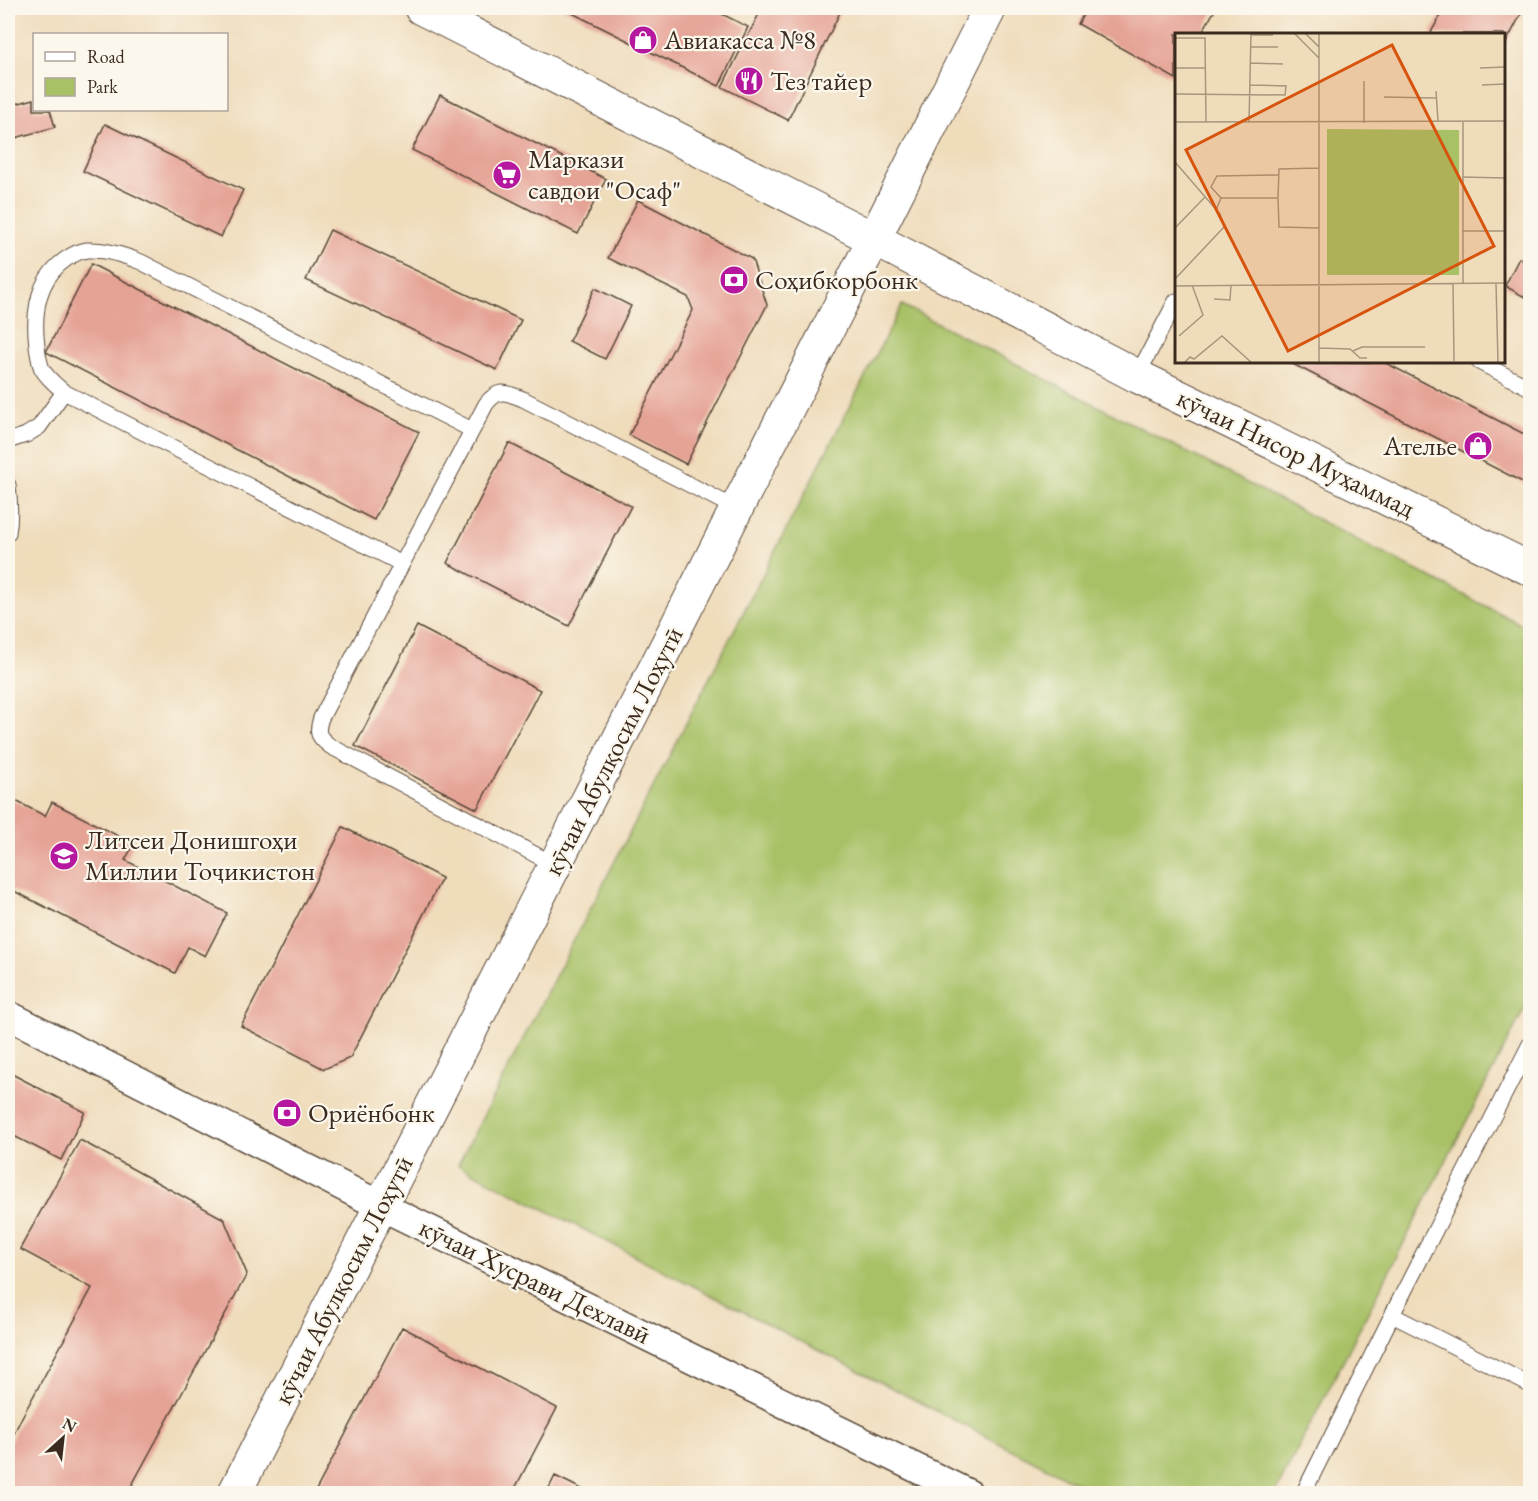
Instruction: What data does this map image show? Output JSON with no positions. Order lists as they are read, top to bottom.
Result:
{
  "streets": {
    "street": ["кӯчаи Нисор Муҳаммад", "кӯчаи Абулқосим Лоҳутӣ", "кӯчаи Хусрави Дехлавӣ"]
  },
  "crossings": [
    ["кӯчаи Нисор Муҳаммад", "кӯчаи Абулқосим Лоҳутӣ"],
    ["кӯчаи Абулқосим Лоҳутӣ", "кӯчаи Хусрави Дехлавӣ"]
  ],
  "places": {
    "shop": ["Авиакасса №8", "Ателье"],
    "restaurant": ["Тез тайер"],
    "supermarket": ["Маркази савдои \"Осаф\""],
    "bank": ["Соҳибкорбонк", "Ориёнбонк"],
    "school or university": ["Литсеи Донишгоҳи Миллии Тоҷикистон"]
  },
  "legend": ["Road", "Park"],
  "north": "top right"
}
